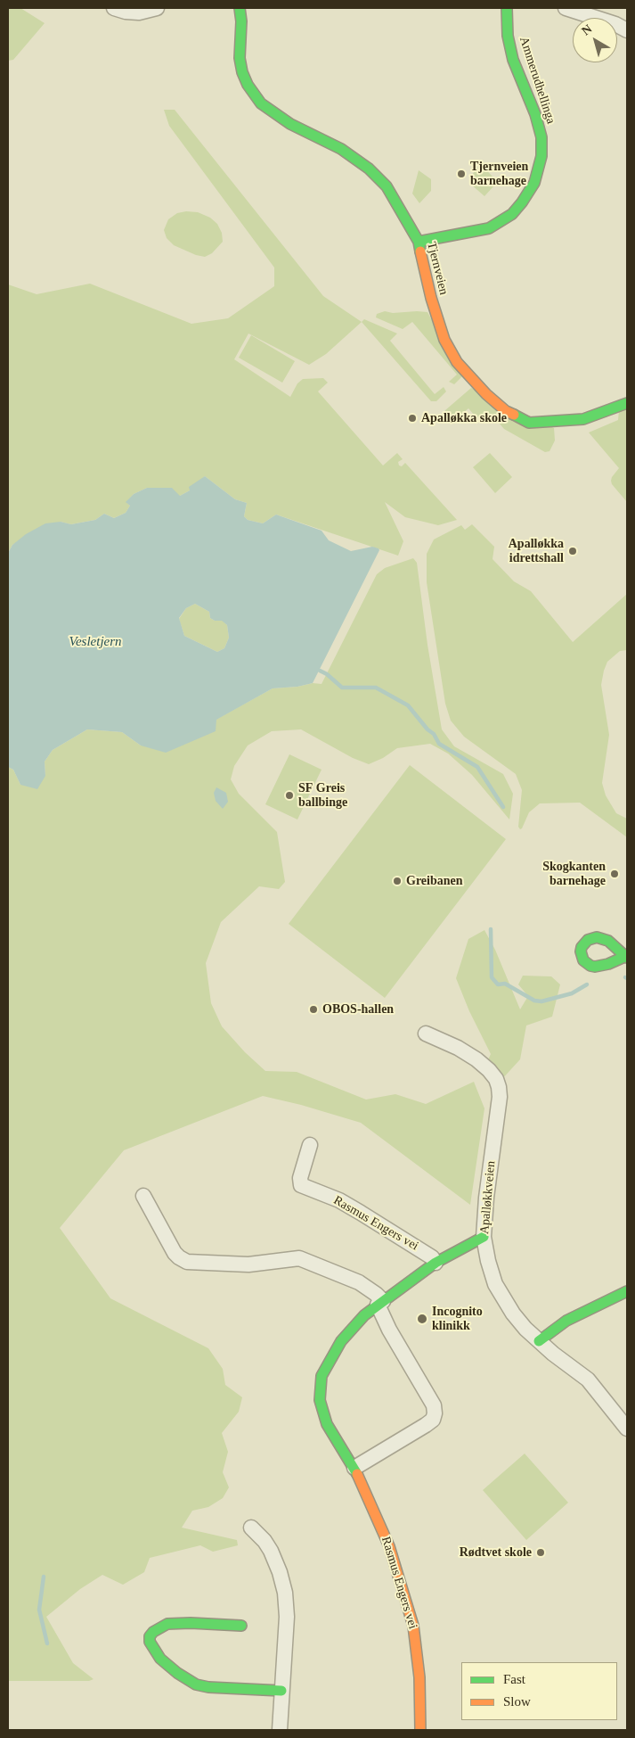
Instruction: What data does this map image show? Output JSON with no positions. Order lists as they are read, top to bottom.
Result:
{
  "streets": {
    "street": [
      "Ammerudhellinga",
      "Tjernveien",
      "Apalløkkveien",
      "Rasmus Engers vei"
    ]
  },
  "crossings": [
    ["Ammerudhellinga", "Tjernveien"],
    ["Apalløkkveien", "Rasmus Engers vei"]
  ],
  "water": ["Vesletjern"],
  "places": [
    "Tjernveien barnehage",
    "Apalløkka skole",
    "Apalløkka idrettshall",
    "SF Greis ballbinge",
    "Skogkanten barnehage",
    "Greibanen",
    "OBOS-hallen",
    "Incognito klinikk",
    "Rødtvet skole"
  ],
  "legend": ["Fast", "Slow"],
  "north": "top left"
}
